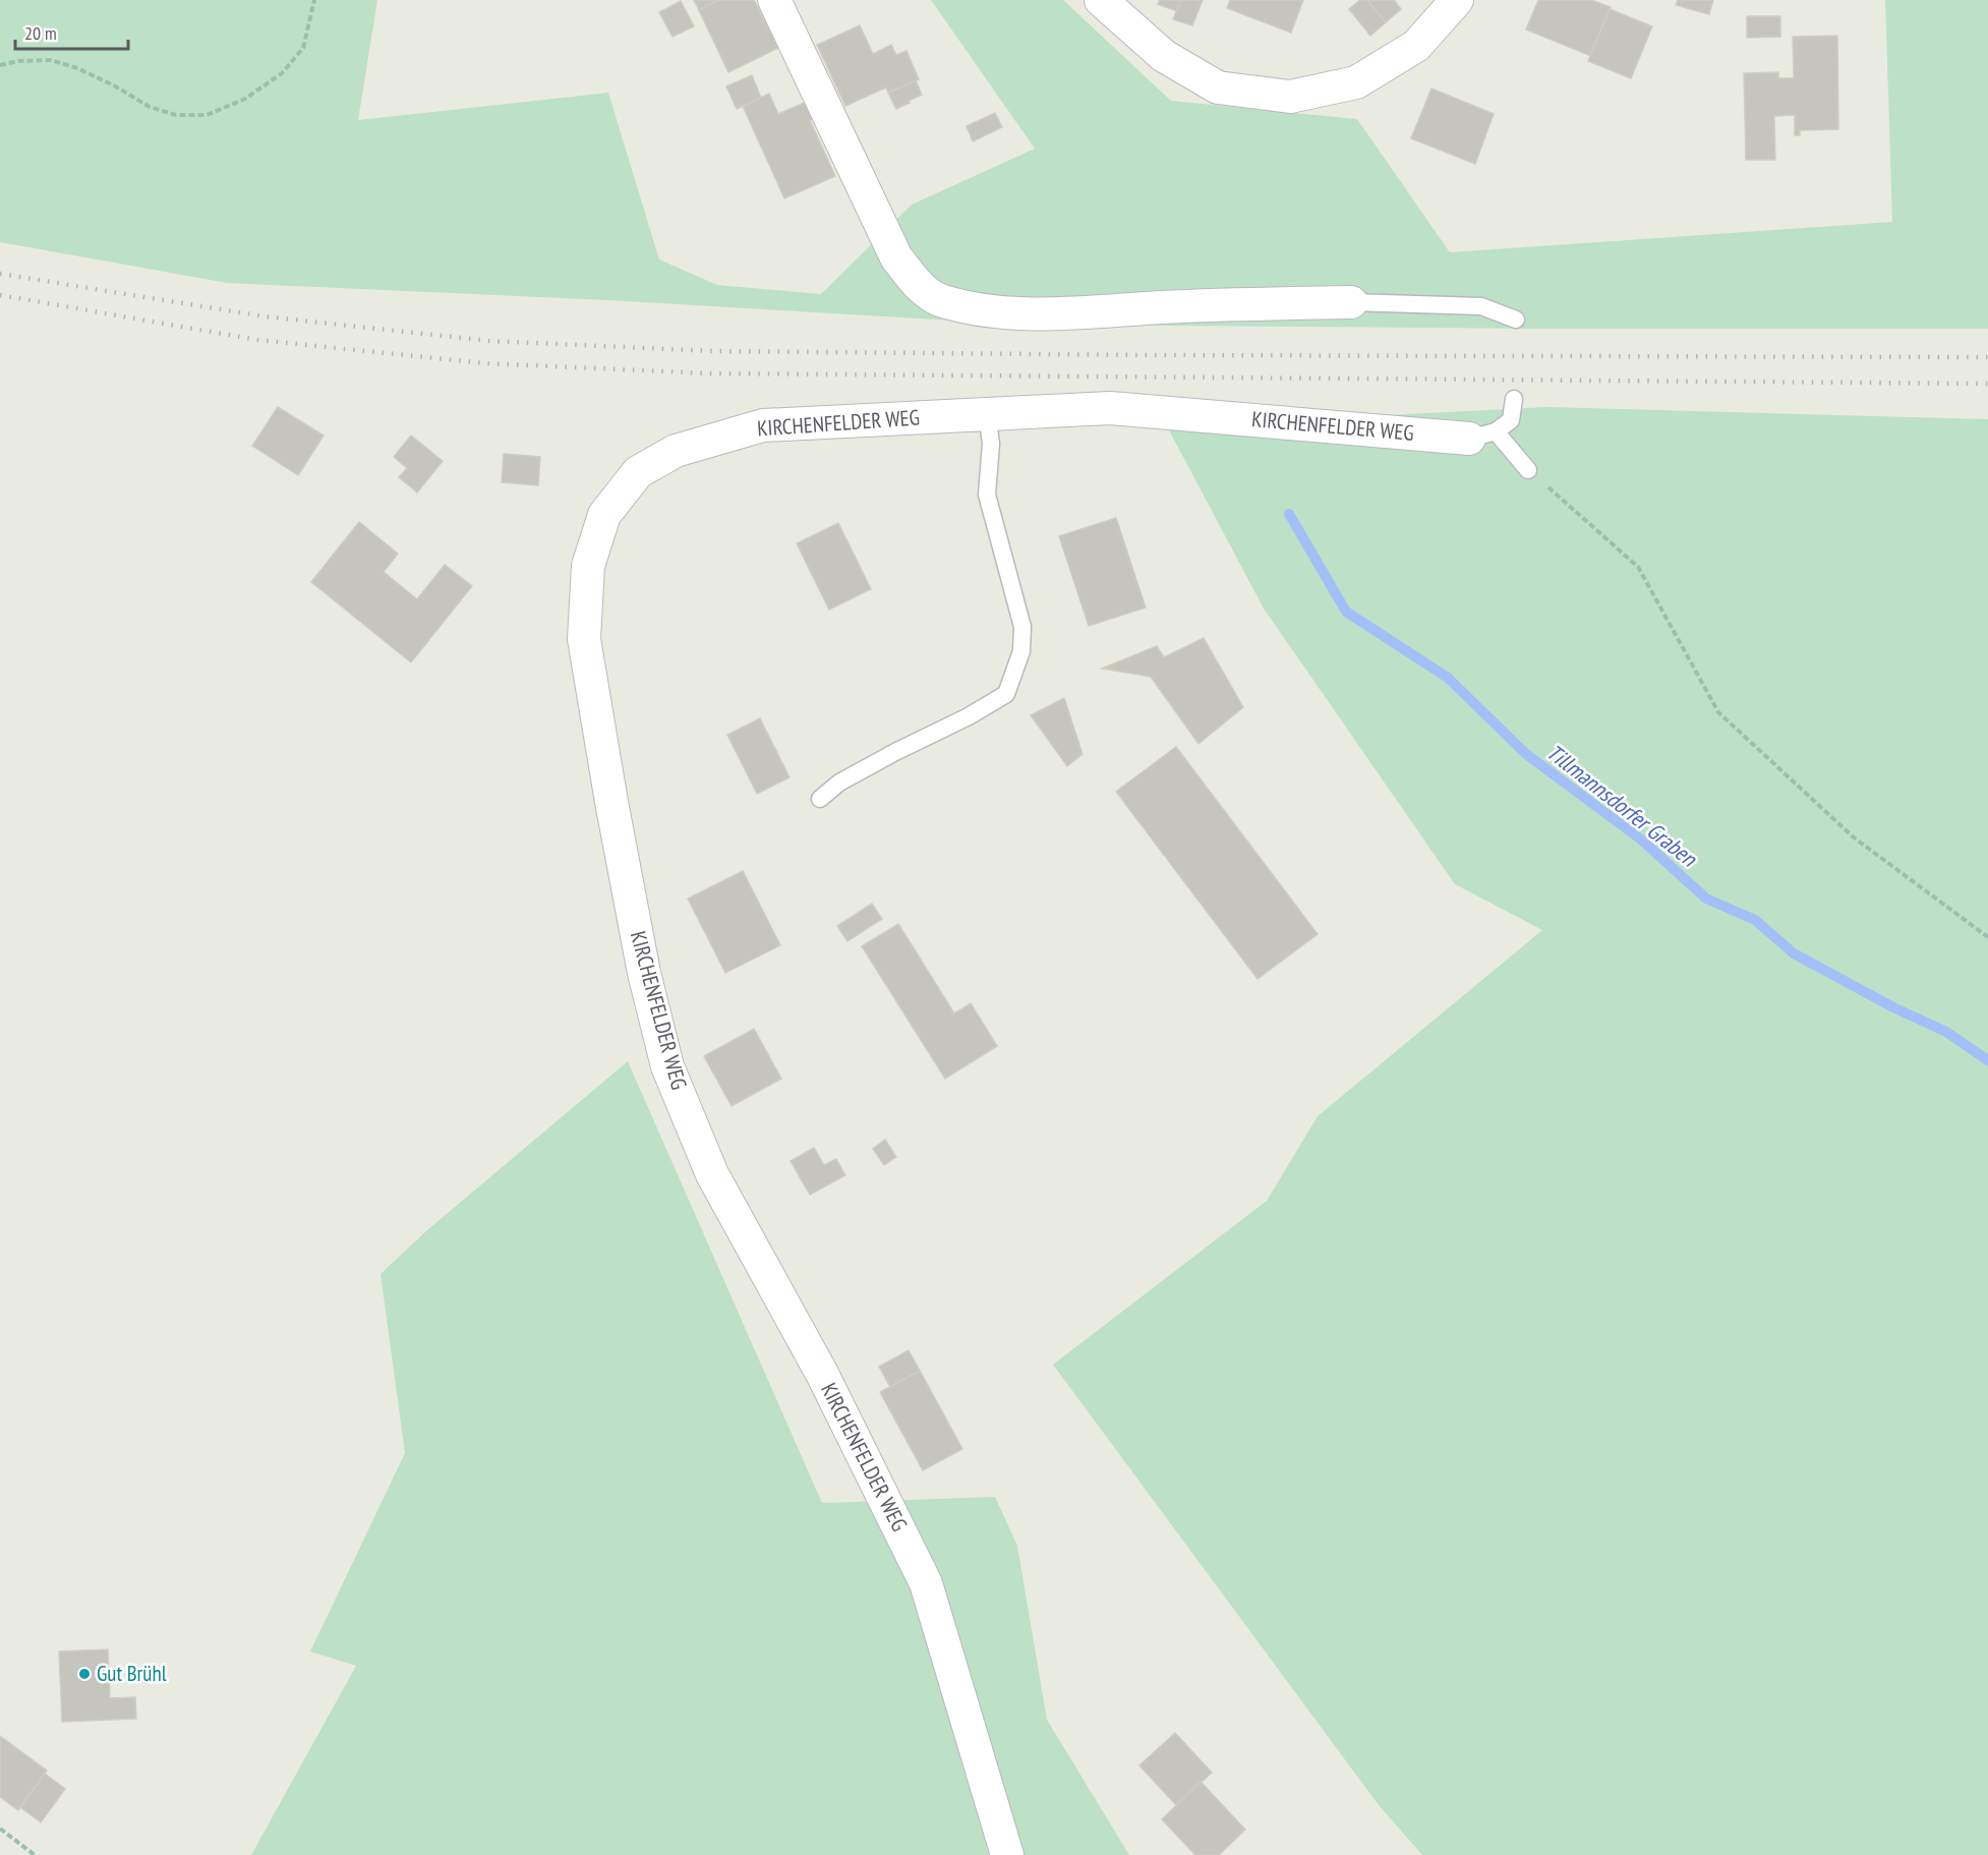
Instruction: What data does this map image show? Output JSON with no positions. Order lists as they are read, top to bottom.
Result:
{
  "streets": {
    "street": ["KIRCHENFELDER WEG"]
  },
  "water": ["Tillmannsdorfer Graben"],
  "places": ["Gut Brühl"],
  "scale_bar": "20 m"
}
